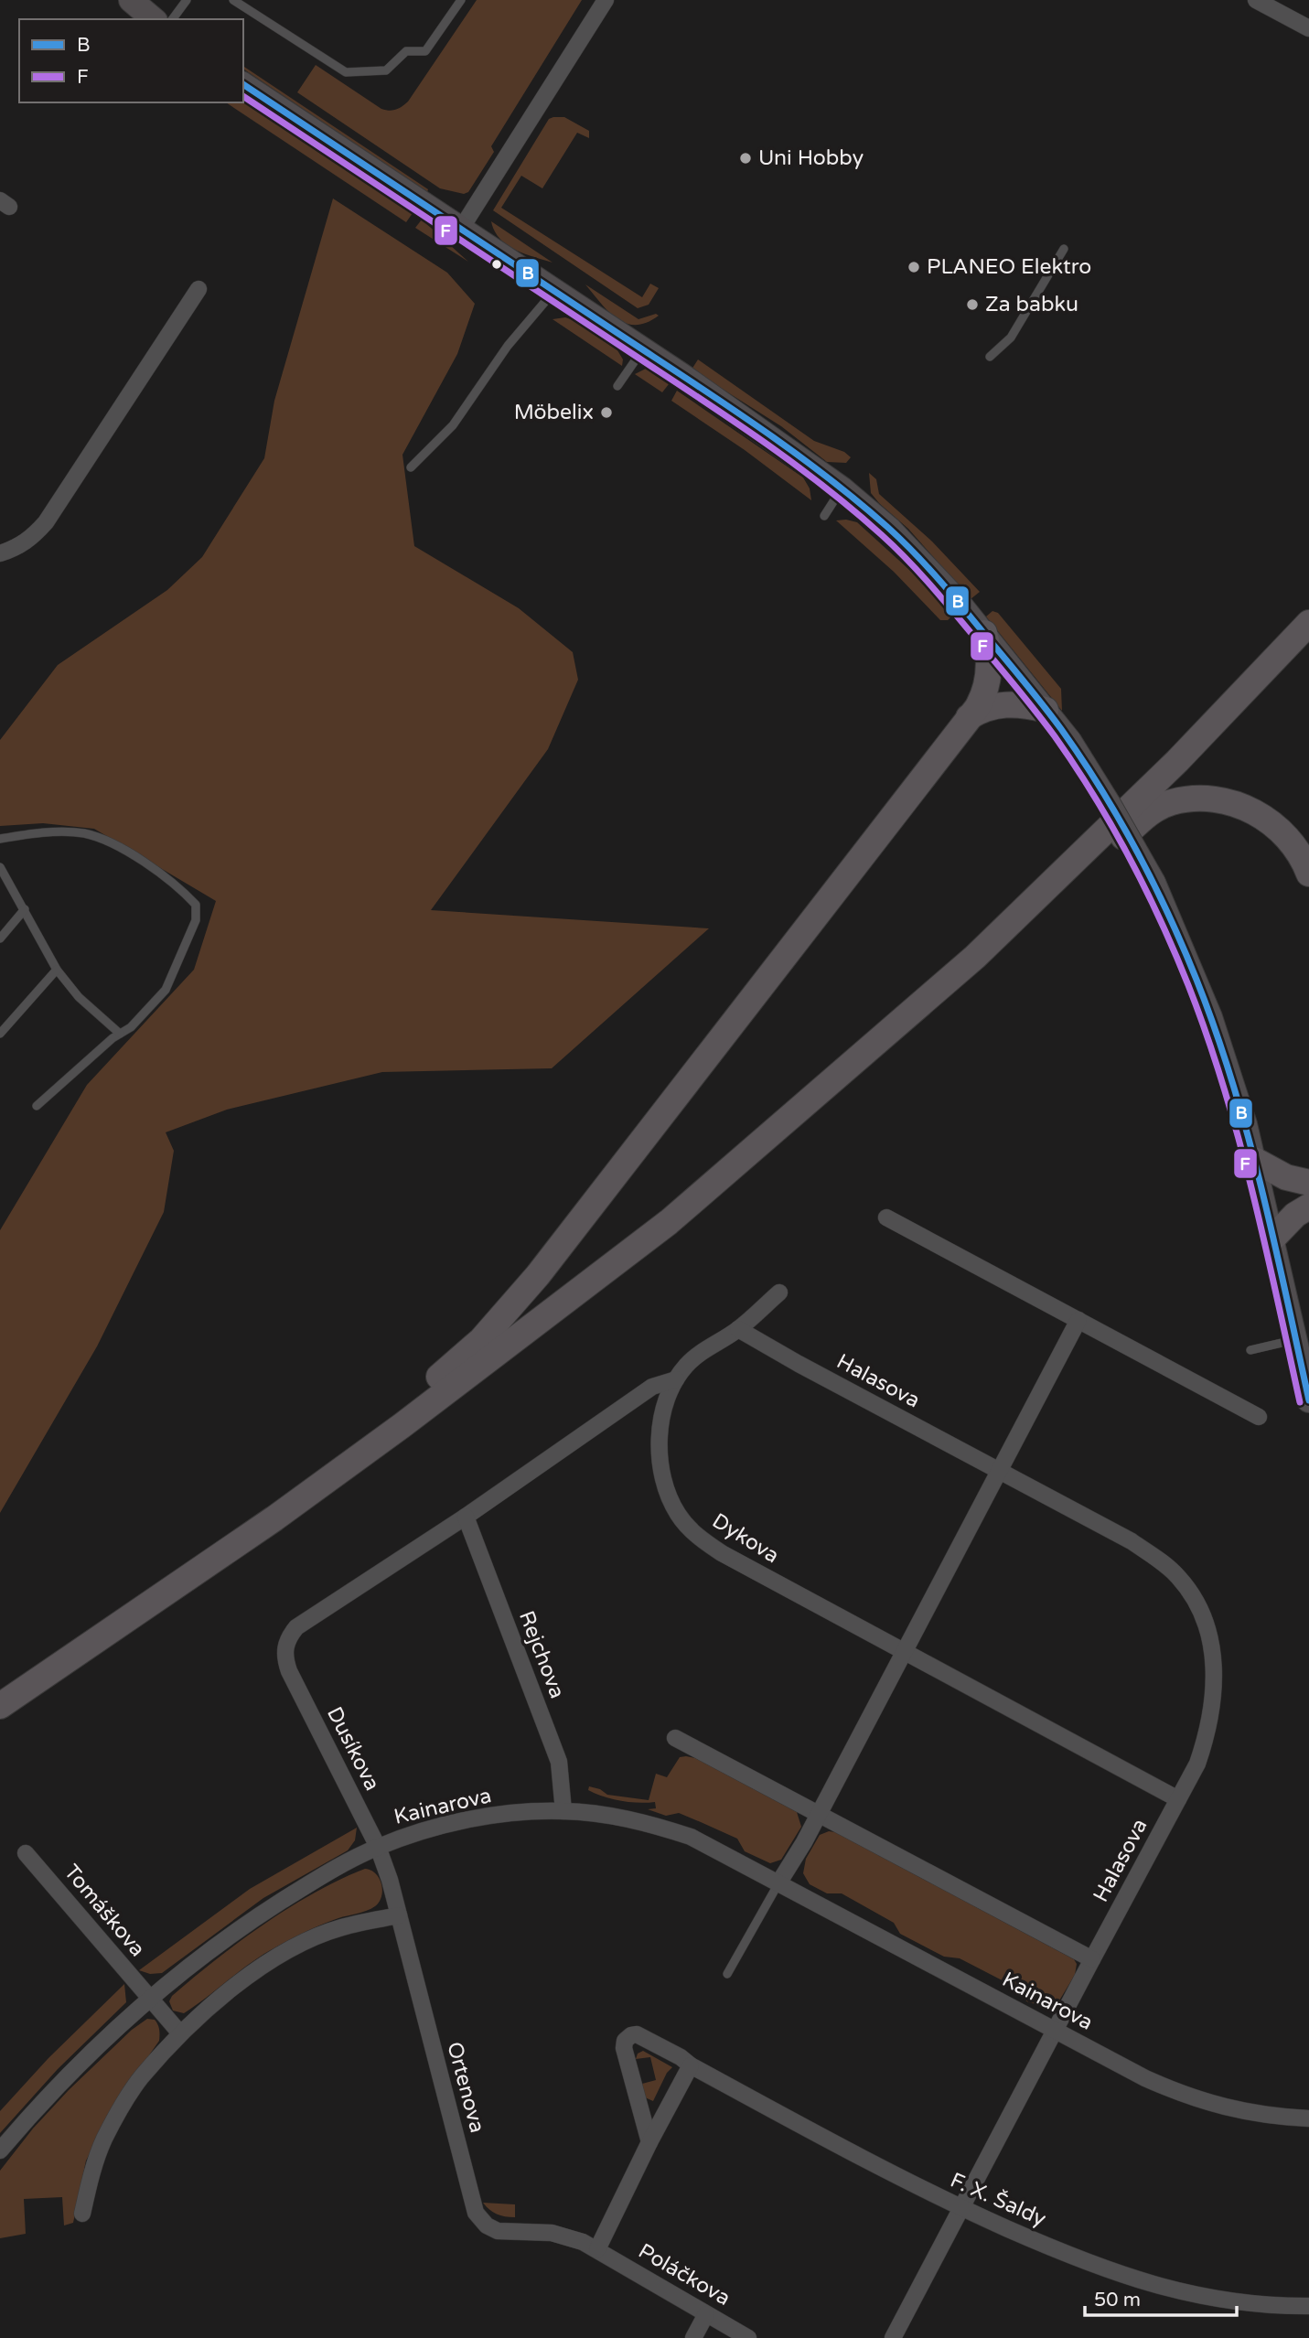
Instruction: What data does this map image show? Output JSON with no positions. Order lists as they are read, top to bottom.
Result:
{
  "streets": {
    "street": [
      "Halasova",
      "Dykova",
      "Rejchova",
      "Dusíkova",
      "Kainarova",
      "Tomáškova",
      "Ortenova",
      "F. X. Šaldy",
      "Poláčkova"
    ]
  },
  "crossings": [
    ["Halasova", "Dykova"],
    ["Halasova", "Kainarova"],
    ["Halasova", "F. X. Šaldy"],
    ["Rejchova", "Dusíkova"],
    ["Rejchova", "Kainarova"],
    ["Dusíkova", "Kainarova"],
    ["Dusíkova", "Ortenova"],
    ["Kainarova", "Tomáškova"],
    ["Kainarova", "Ortenova"],
    ["Ortenova", "Poláčkova"]
  ],
  "places": [
    "Uni Hobby",
    "PLANEO Elektro",
    "Za babku",
    "Möbelix"
  ],
  "lines": ["transit line B", "transit line F"],
  "legend": ["B", "F"],
  "scale_bar": "50 m"
}
